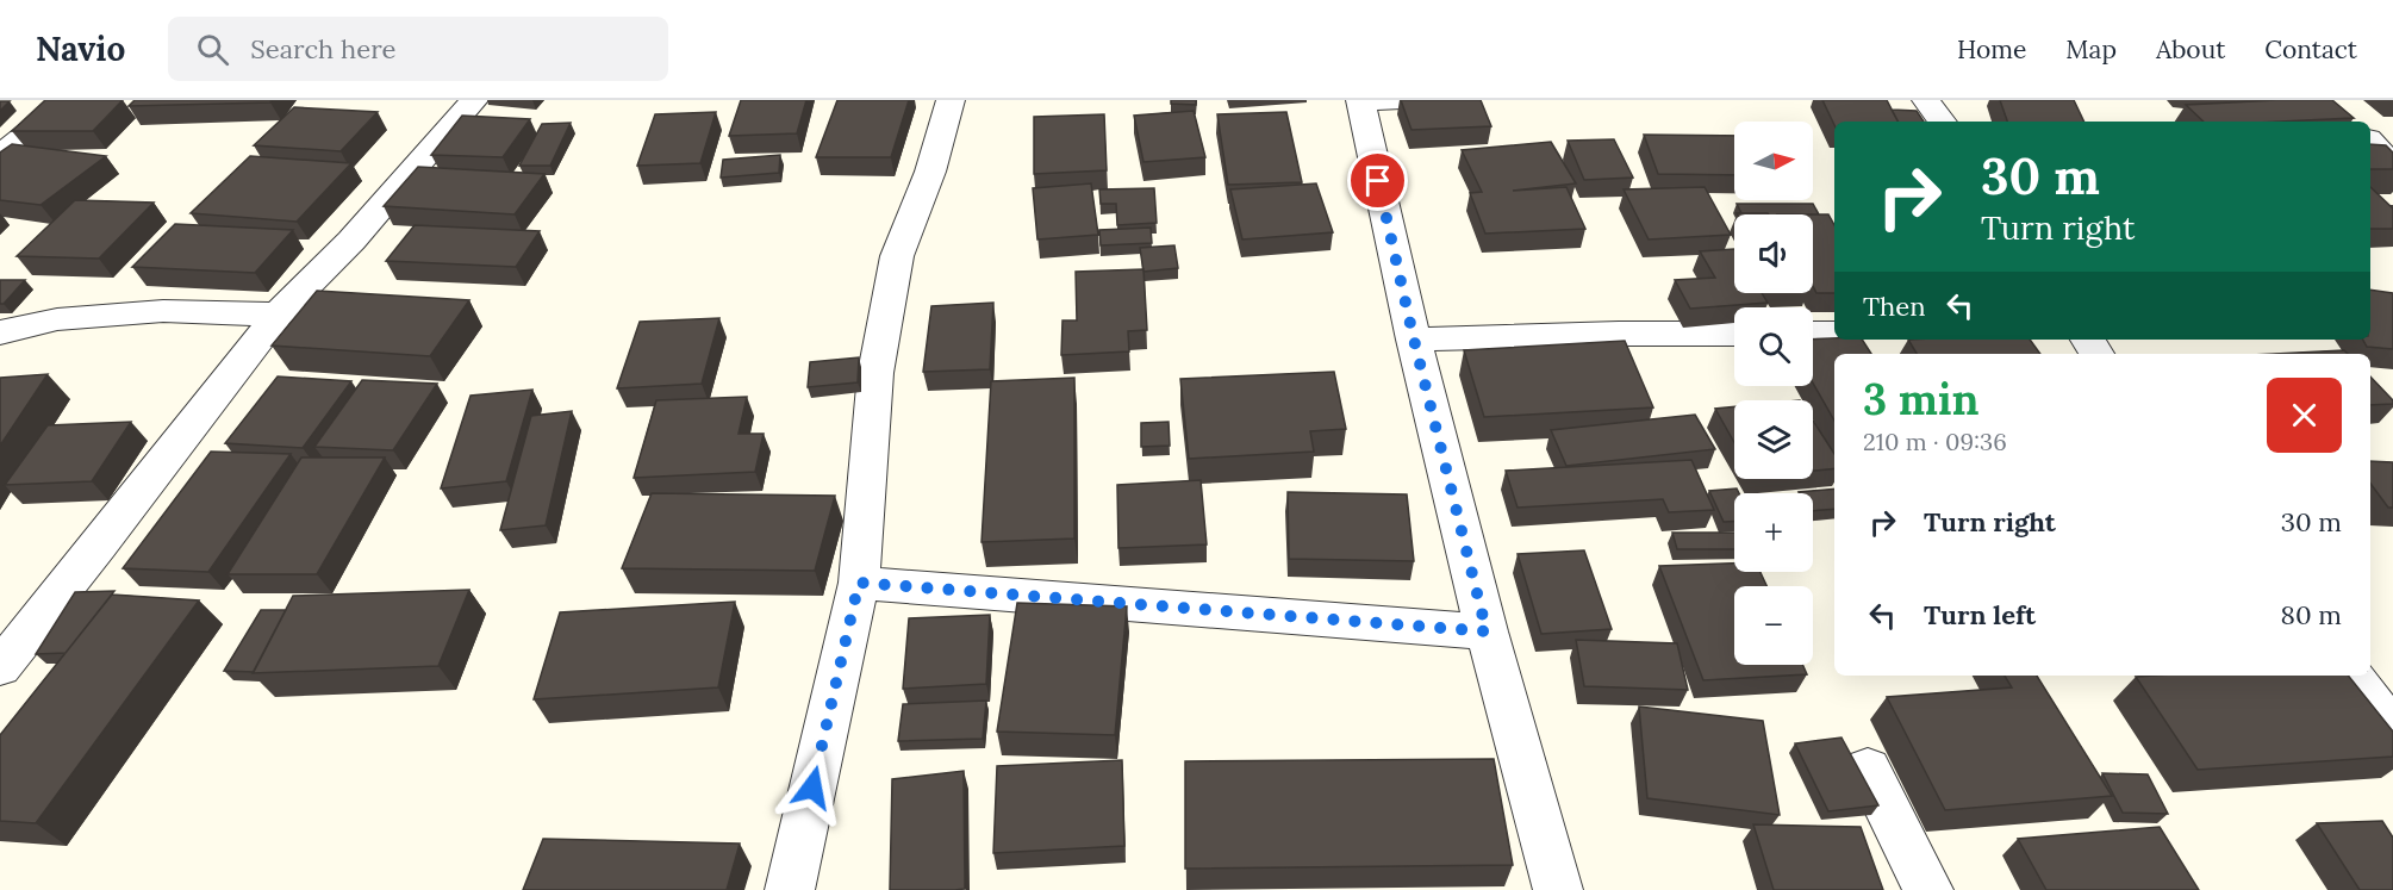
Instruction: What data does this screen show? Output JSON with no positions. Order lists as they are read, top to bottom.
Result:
{
  "north": "right",
  "page": {
    "header": "Navio",
    "search": "Search here",
    "nav": [
      "Home",
      "Map",
      "About",
      "Contact"
    ],
    "map_buttons": ["+", "−"],
    "turn": ["30 m", "Turn right"],
    "then": "Then",
    "heading": ["3 min", "210 m · 09:36"],
    "list": [
      {
        "name": "Turn right",
        "value": "30 m"
      },
      {
        "name": "Turn left",
        "value": "80 m"
      }
    ]
  }
}
